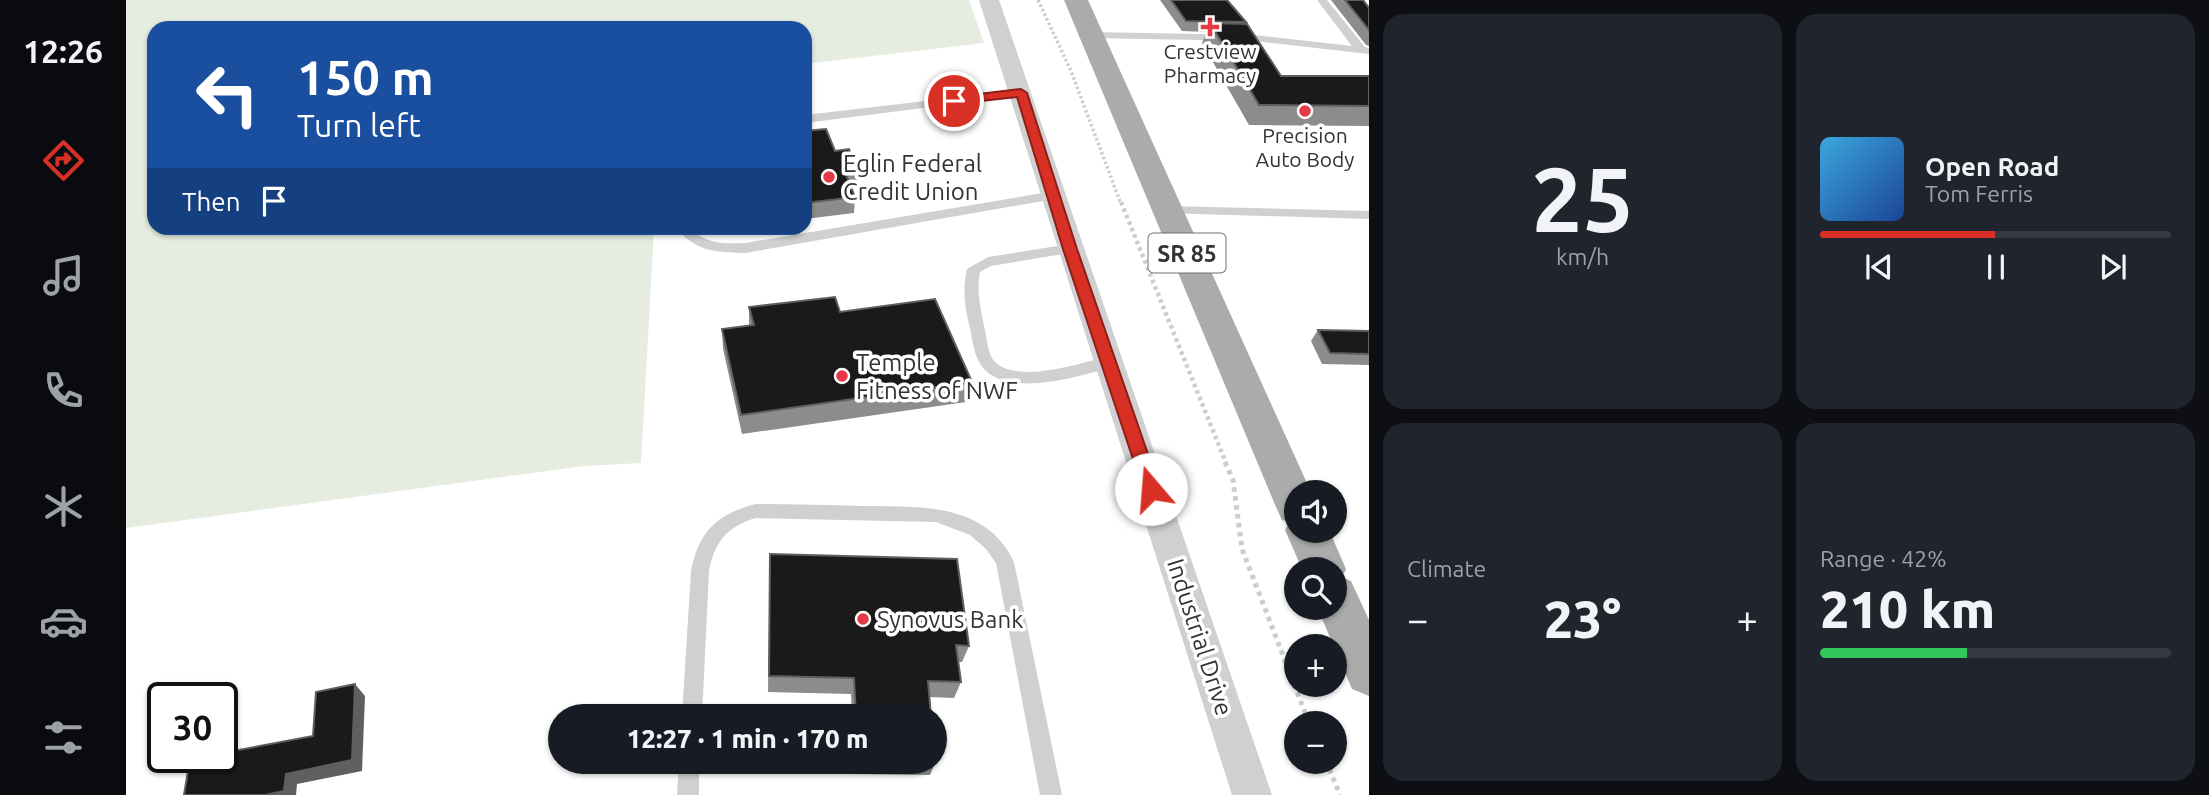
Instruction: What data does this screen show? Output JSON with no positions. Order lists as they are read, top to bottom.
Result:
{
  "streets": {
    "main road": ["SR 85"],
    "street": ["Industrial Drive"]
  },
  "places": {
    "health": ["Crestview Pharmacy"],
    "other": [
      "Precision Auto Body",
      "Eglin Federal Credit Union",
      "Temple Fitness of NWF",
      "Synovus Bank"
    ]
  },
  "page": {
    "tabs": "12:26",
    "tile": [
      ["25", "km/h"],
      "Climate",
      ["Range · 42%", "210 km"]
    ],
    "turn": ["150 m", "Turn left"],
    "song": ["Open Road", "Tom Ferris"],
    "then": "Then",
    "map_buttons": ["+", "−"],
    "heat": ["−", "23°", "+"],
    "limit": "30",
    "trip": "12:27 · 1 min · 170 m"
  }
}
